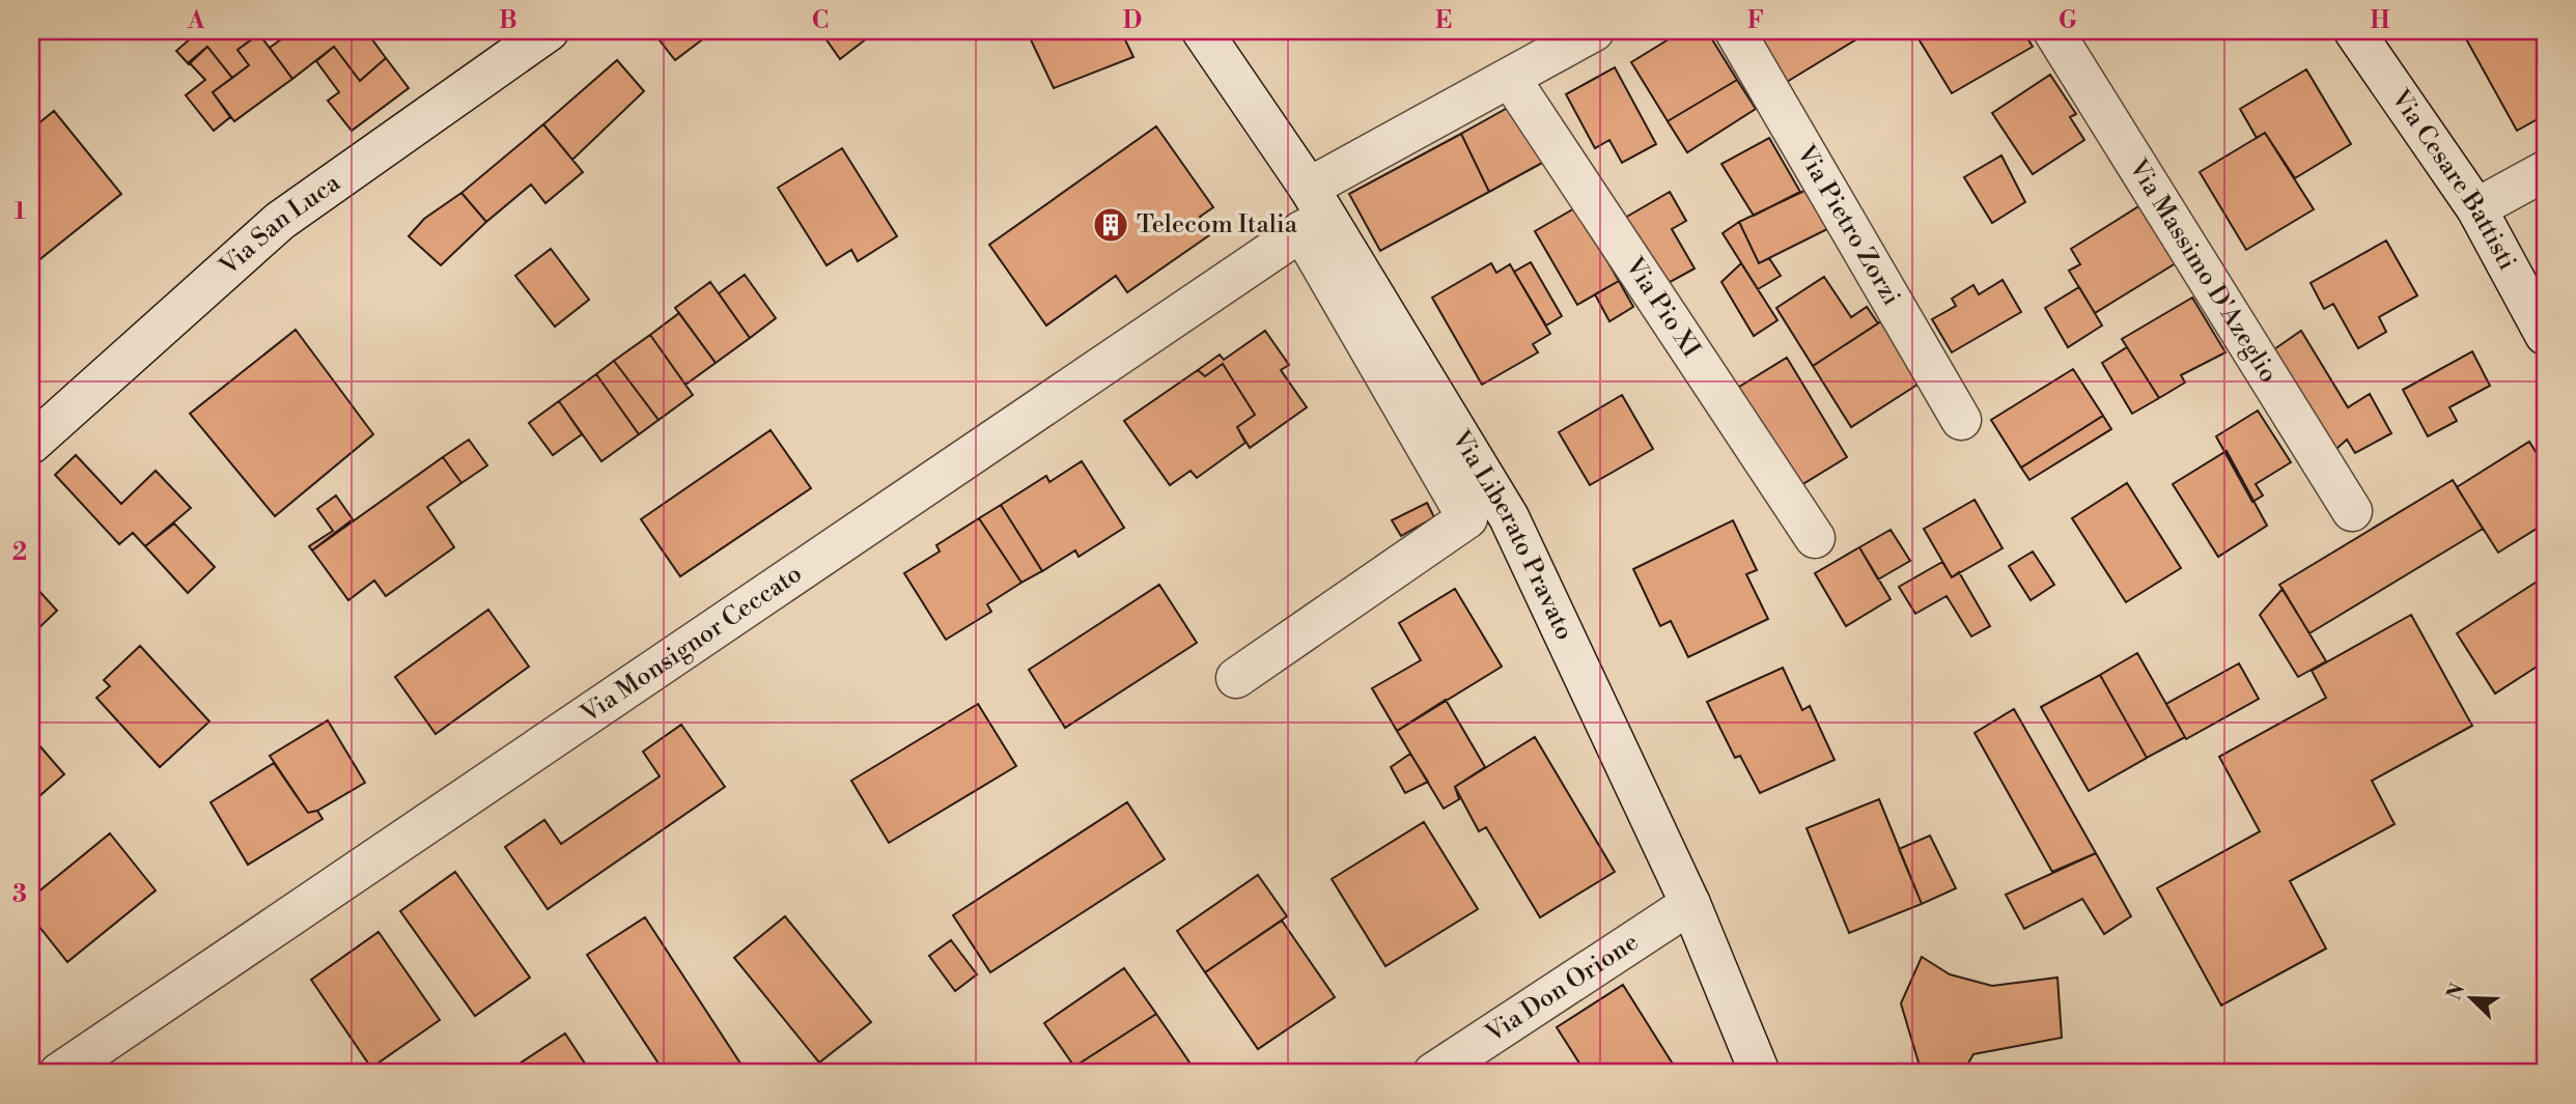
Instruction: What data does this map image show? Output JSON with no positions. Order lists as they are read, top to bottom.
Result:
{
  "streets": {
    "street": [
      "Via Cesare Battisti",
      "Via Pietro Zorzi",
      "Via San Luca",
      "Via Massimo D'Azeglio",
      "Via Pio XI",
      "Via Liberato Pravato",
      "Via Monsignor Ceccato",
      "Via Don Orione"
    ]
  },
  "crossings": [
    ["Via Pio XI", "Via Monsignor Ceccato"],
    ["Via Liberato Pravato", "Via Monsignor Ceccato"],
    ["Via Liberato Pravato", "Via Don Orione"]
  ],
  "places": {
    "building": ["Telecom Italia"]
  },
  "north": "top left",
  "grid": {
    "columns": [
      "A",
      "B",
      "C",
      "D",
      "E",
      "F",
      "G",
      "H"
    ],
    "rows": ["1", "2", "3"]
  }
}
